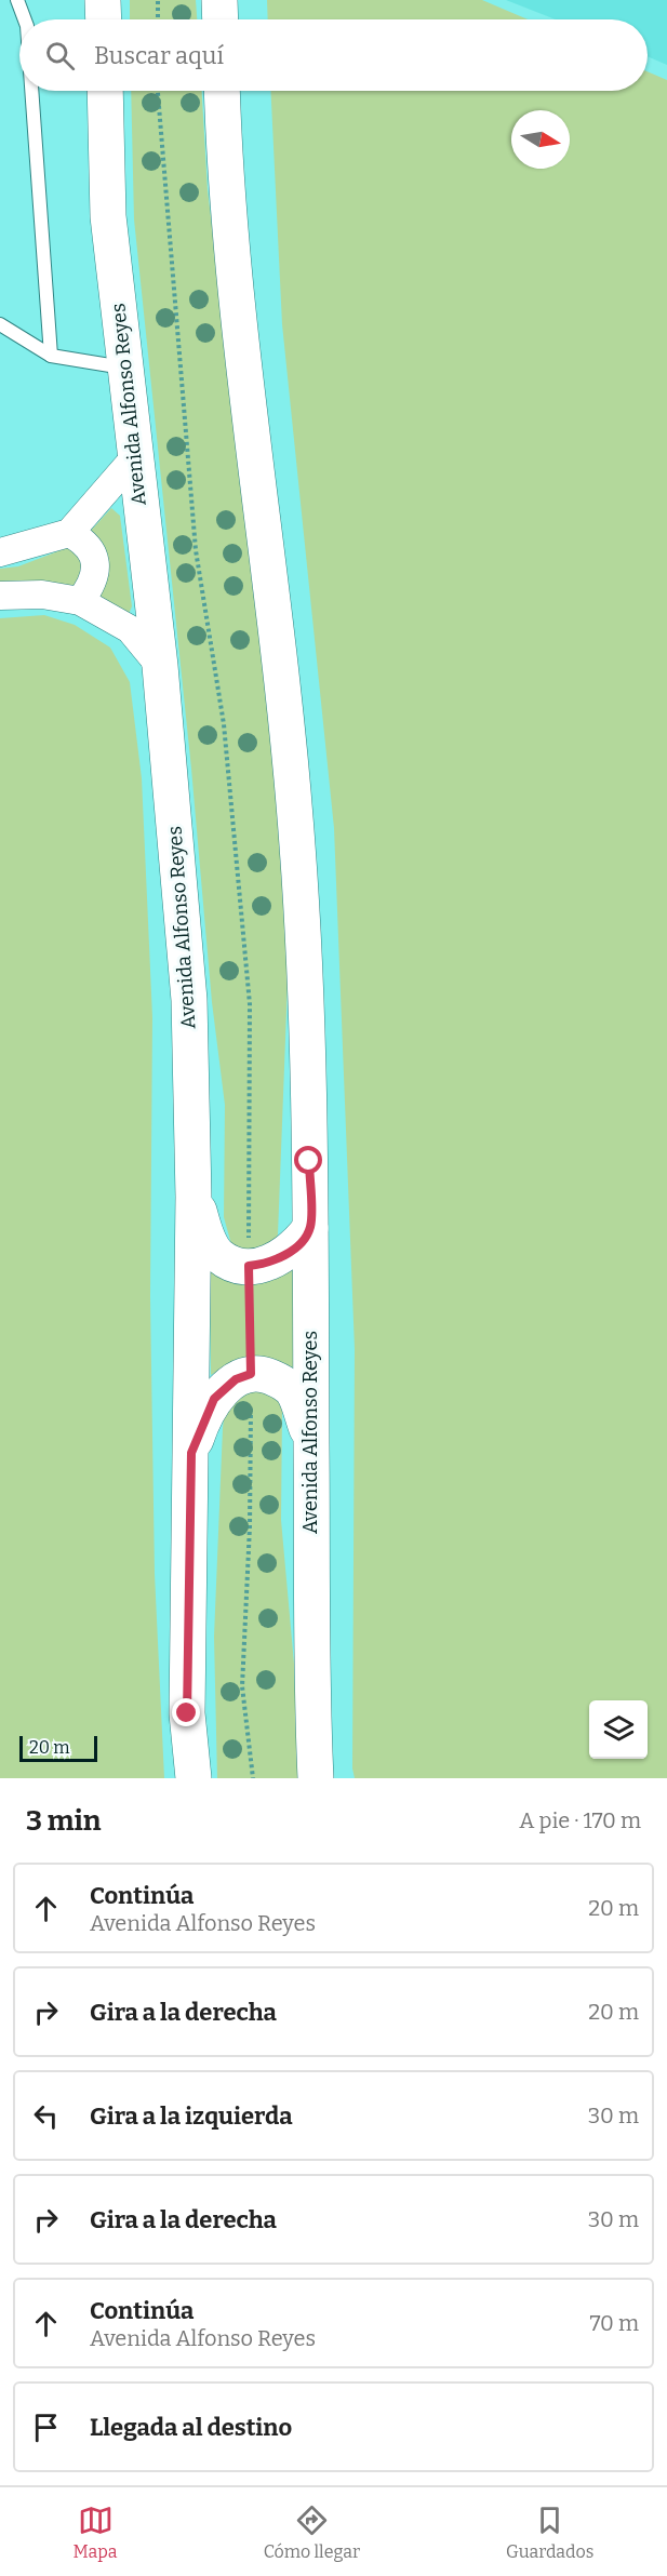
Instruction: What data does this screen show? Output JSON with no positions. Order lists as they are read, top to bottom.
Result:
{
  "streets": {
    "main road": ["Avenida Alfonso Reyes"]
  },
  "scale_bar": "20 m",
  "north": "right",
  "page": {
    "search": "Buscar aquí",
    "scale": "20 m",
    "heading": ["3 min", "A pie · 170 m"],
    "list": [
      ["Continúa", "Avenida Alfonso Reyes", "20 m"],
      ["Gira a la derecha", "20 m"],
      ["Gira a la izquierda", "30 m"],
      ["Gira a la derecha", "30 m"],
      ["Continúa", "Avenida Alfonso Reyes", "70 m"],
      "Llegada al destino"
    ],
    "nav": ["Mapa", "Cómo llegar", "Guardados"]
  }
}
